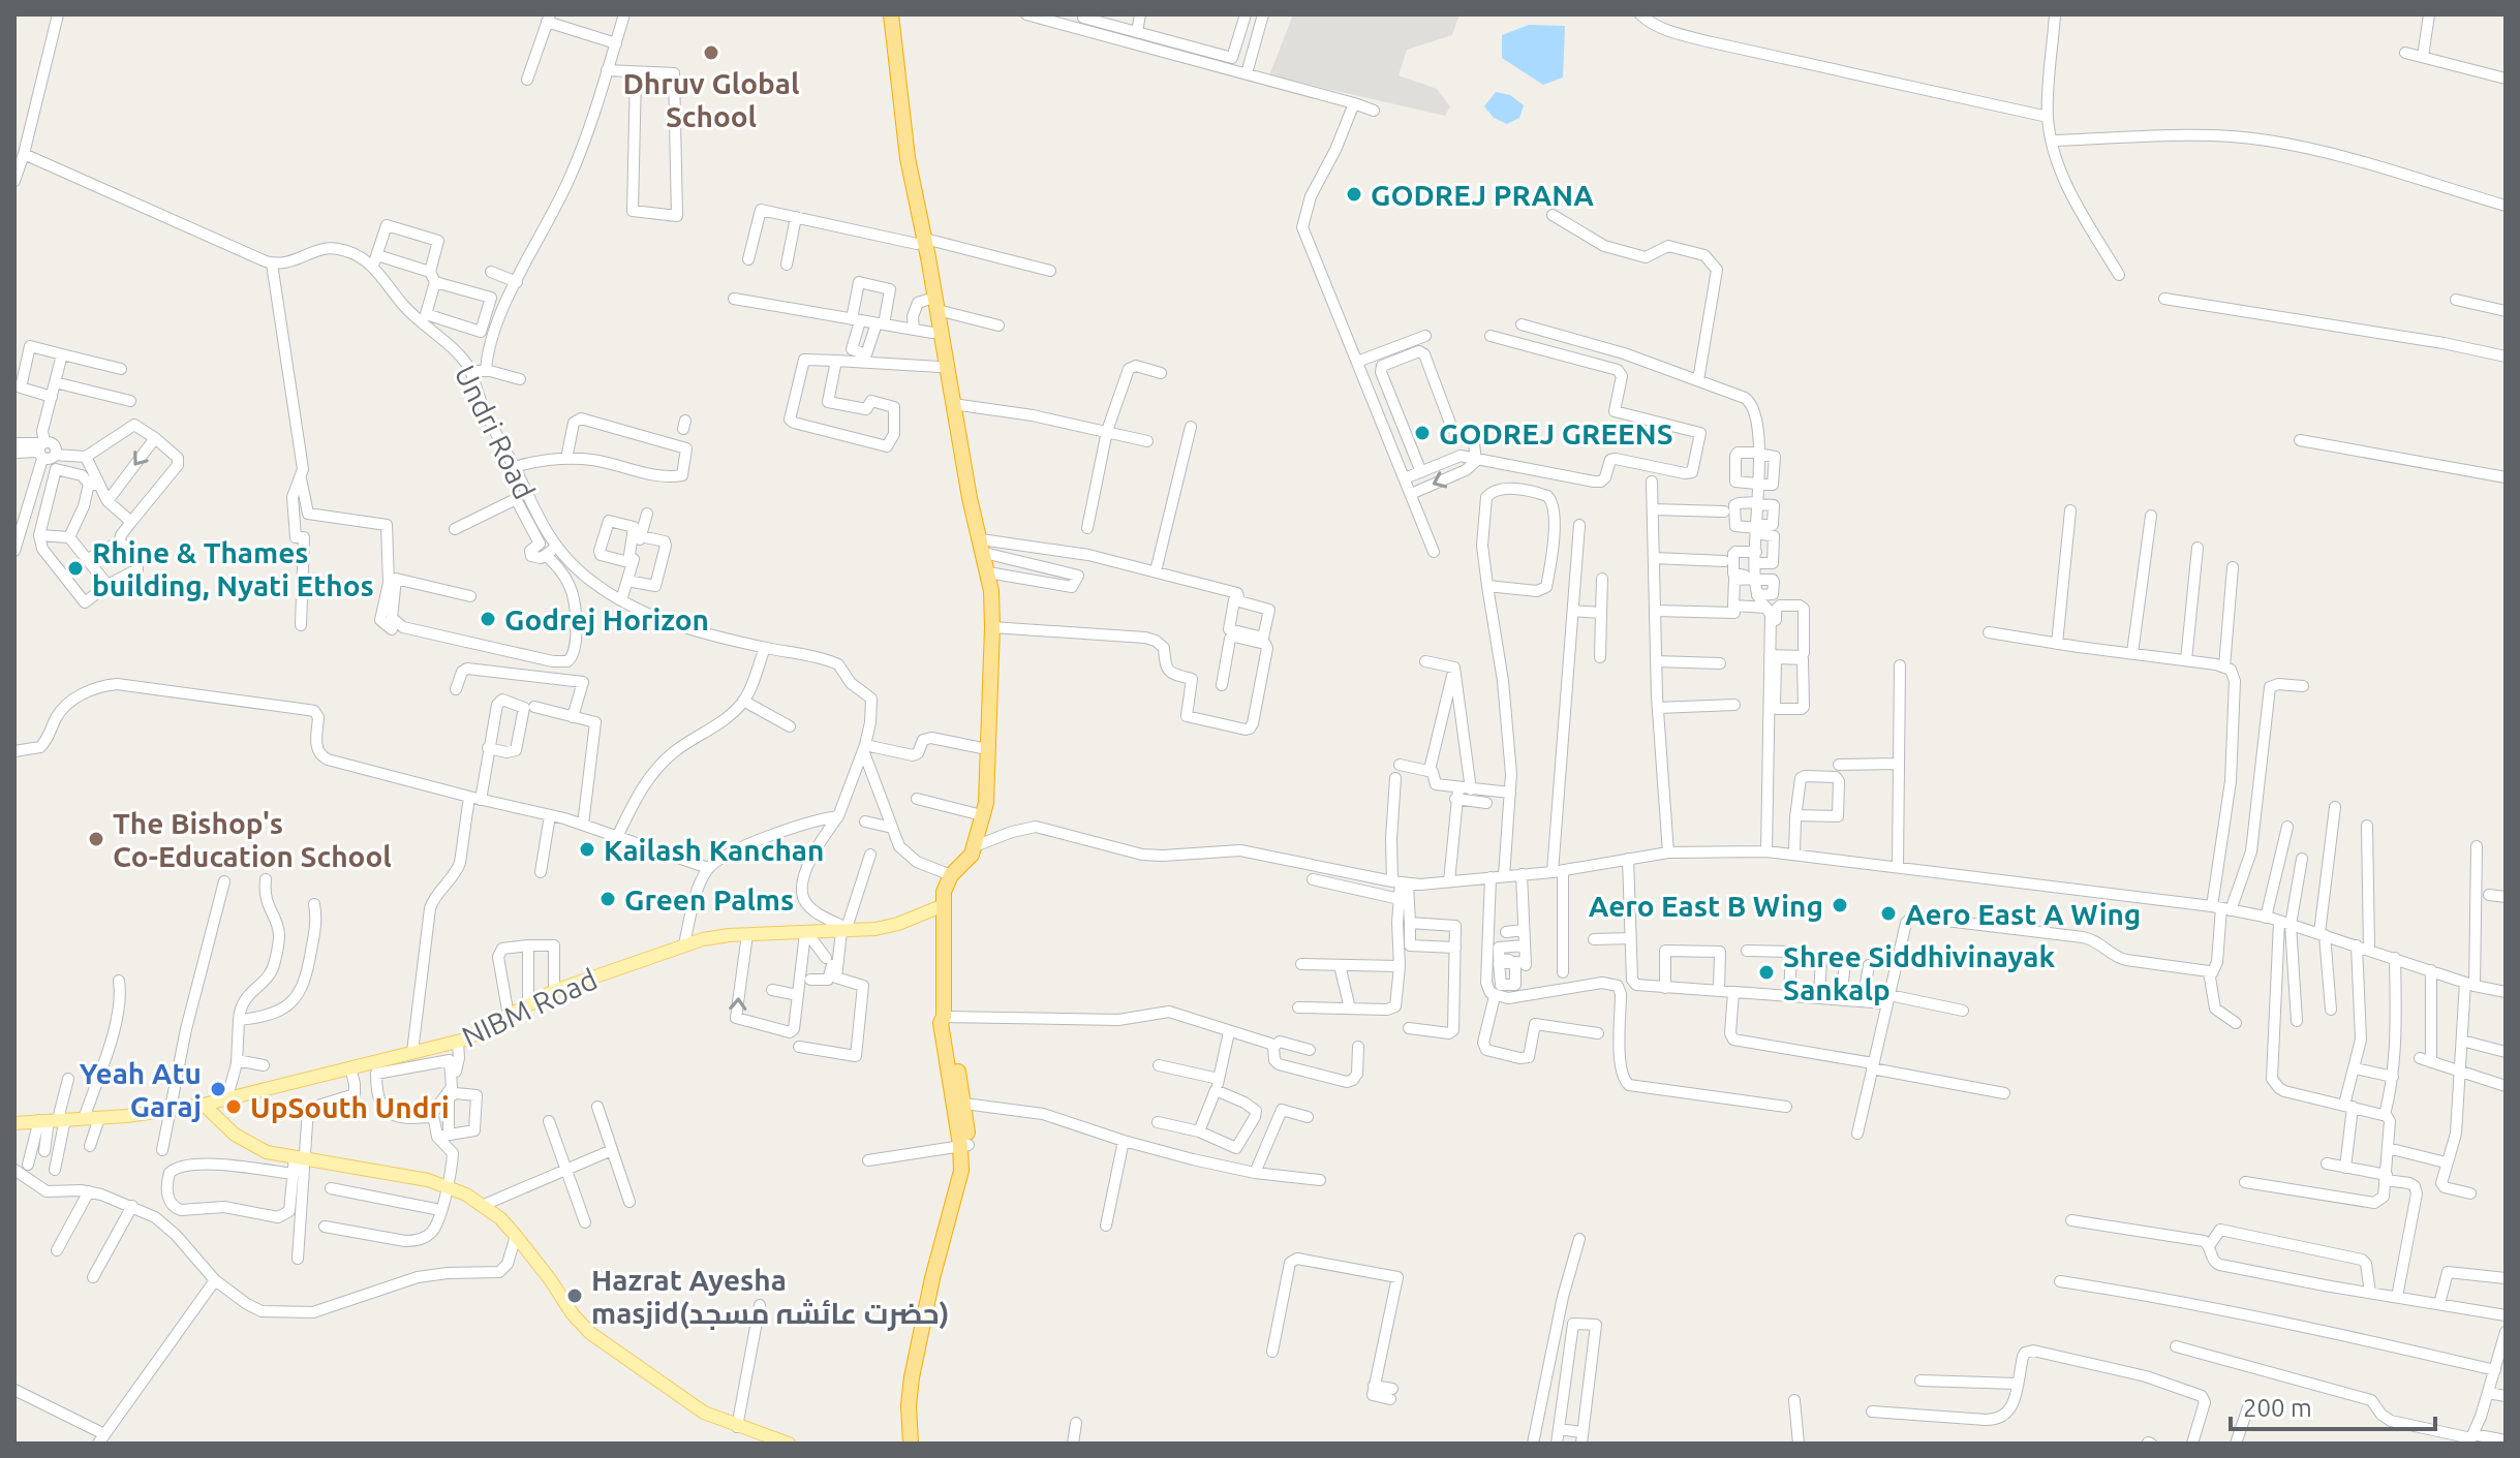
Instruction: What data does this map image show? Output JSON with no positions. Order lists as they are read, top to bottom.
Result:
{
  "streets": {
    "main road": ["NIBM Road"],
    "street": ["Undri Road"]
  },
  "crossings": [
    ["Undri Road", "NIBM Road"]
  ],
  "places": [
    "Dhruv Global School",
    "GODREJ PRANA",
    "GODREJ GREENS",
    "Rhine & Thames building, Nyati Ethos",
    "Godrej Horizon",
    "The Bishop's Co-Education School",
    "Kailash Kanchan",
    "Green Palms",
    "Aero East B Wing",
    "Aero East A Wing",
    "Shree Siddhivinayak Sankalp",
    "Yeah Atu Garaj",
    "UpSouth Undri",
    "Hazrat Ayesha masjid(حضرت عائشہ مسجد)"
  ],
  "scale_bar": "200 m"
}
